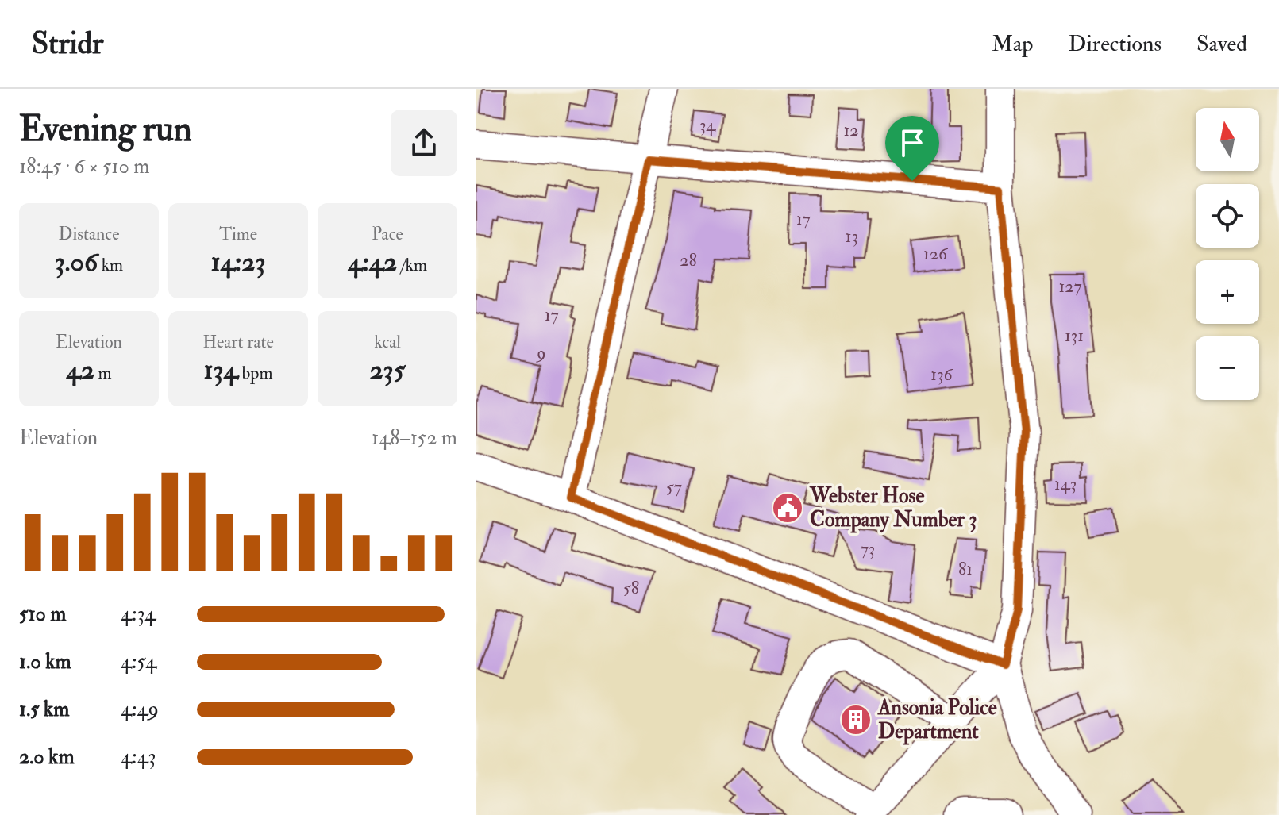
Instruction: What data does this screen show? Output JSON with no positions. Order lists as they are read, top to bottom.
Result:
{
  "places": {
    "public building": ["Webster Hose Company Number 3"],
    "building": ["Ansonia Police Department"]
  },
  "house_numbers": [
    "34",
    "12",
    "17",
    "13",
    "126",
    "28",
    "127",
    "17",
    "131",
    "9",
    "136",
    "143",
    "57",
    "73",
    "81",
    "58"
  ],
  "north": "top",
  "page": {
    "header": "Stridr",
    "nav": ["Map", "Directions", "Saved"],
    "heading": ["Evening run", "18:45 · 6 × 510 m"],
    "map_buttons": ["+", "−"],
    "stats": [
      ["Distance", "3.06 km"],
      ["Time", "14:23"],
      ["Pace", "4:42 /km"],
      ["Elevation", "42 m"],
      ["Heart rate", "134 bpm"],
      ["kcal", "235"]
    ],
    "chart": ["Elevation", "148–152 m"],
    "list": [
      {
        "name": "510 m",
        "note": "4:34"
      },
      {
        "name": "1.0 km",
        "note": "4:54"
      },
      {
        "name": "1.5 km",
        "note": "4:49"
      },
      {
        "name": "2.0 km",
        "note": "4:43"
      }
    ]
  }
}
